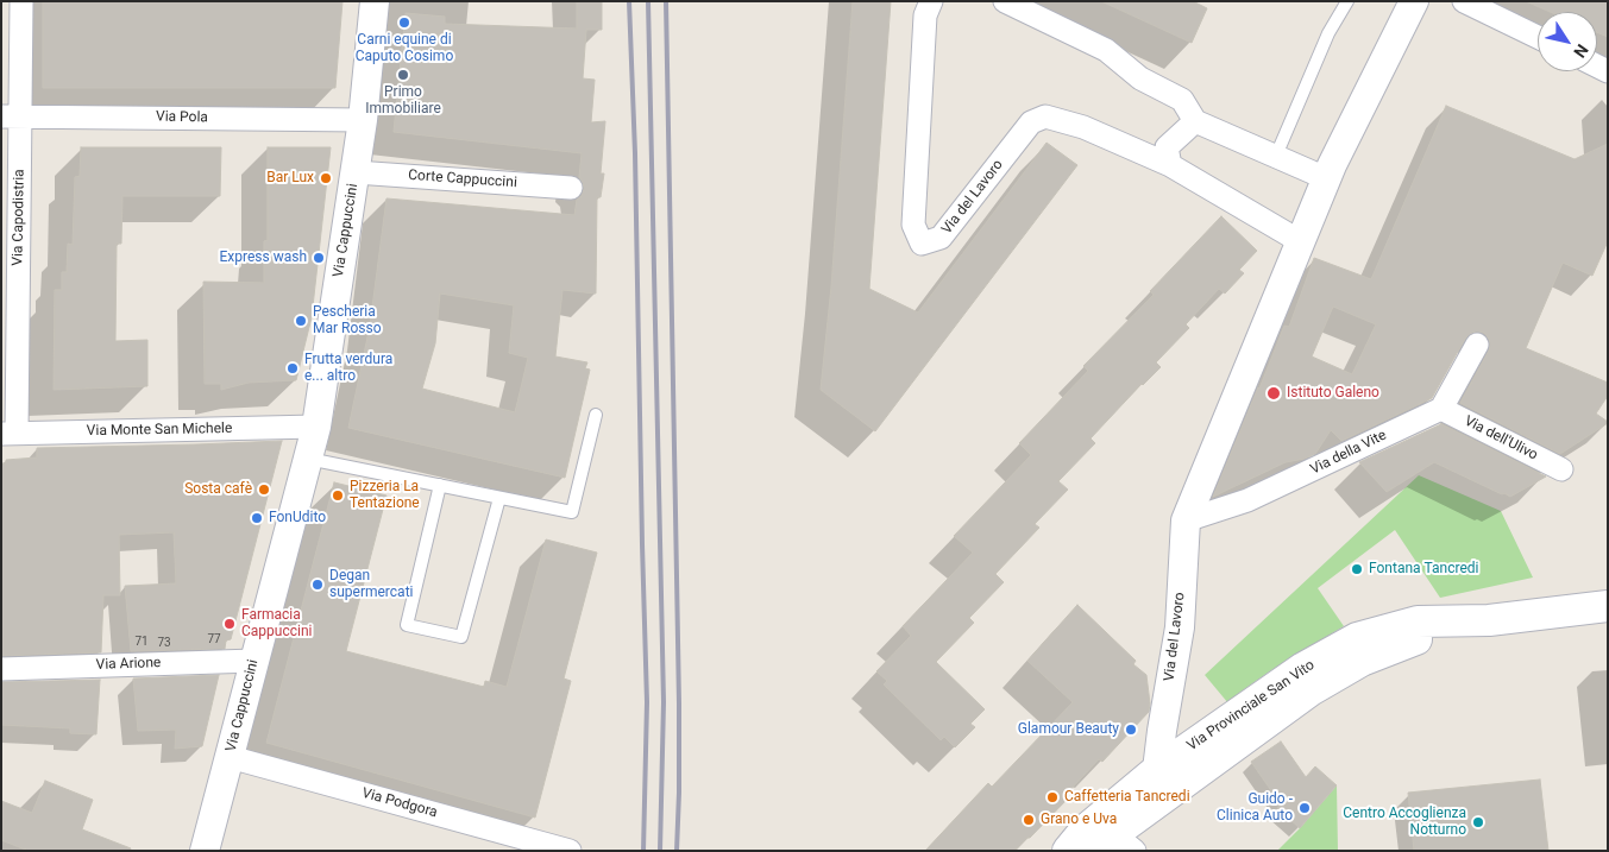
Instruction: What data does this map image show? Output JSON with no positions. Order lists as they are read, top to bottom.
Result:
{
  "streets": {
    "main road": ["Via Provinciale San Vito"],
    "street": [
      "Via Pola",
      "Corte Cappuccini",
      "Via del Lavoro",
      "Via Capodistria",
      "Via Cappuccini",
      "Via Monte San Michele",
      "Via dell'Ulivo",
      "Via della Vite",
      "Via Arione",
      "Via Podgora"
    ]
  },
  "crossings": [
    ["Via Pola", "Via Capodistria"],
    ["Via Pola", "Via Cappuccini"],
    ["Corte Cappuccini", "Via Cappuccini"],
    ["Via del Lavoro", "Via della Vite"],
    ["Via del Lavoro", "Via Provinciale San Vito"],
    ["Via Capodistria", "Via Monte San Michele"],
    ["Via Cappuccini", "Via Monte San Michele"],
    ["Via Cappuccini", "Via Arione"],
    ["Via Cappuccini", "Via Podgora"],
    ["Via dell'Ulivo", "Via della Vite"]
  ],
  "places": [
    "Carni equine di Caputo Cosimo",
    "Primo Immobiliare",
    "Bar Lux",
    "Express wash",
    "Pescheria Mar Rosso",
    "Frutta verdura e... altro",
    "Istituto Galeno",
    "Sosta cafè",
    "Pizzeria La Tentazione",
    "FonUdito",
    "Fontana Tancredi",
    "Degan supermercati",
    "Farmacia Cappuccini",
    "Glamour Beauty",
    "Caffetteria Tancredi",
    "Guido - Clinica Auto",
    "Grano e Uva",
    "Centro Accoglienza Notturno"
  ],
  "house_numbers": ["77", "71", "73"],
  "north": "bottom right"
}
